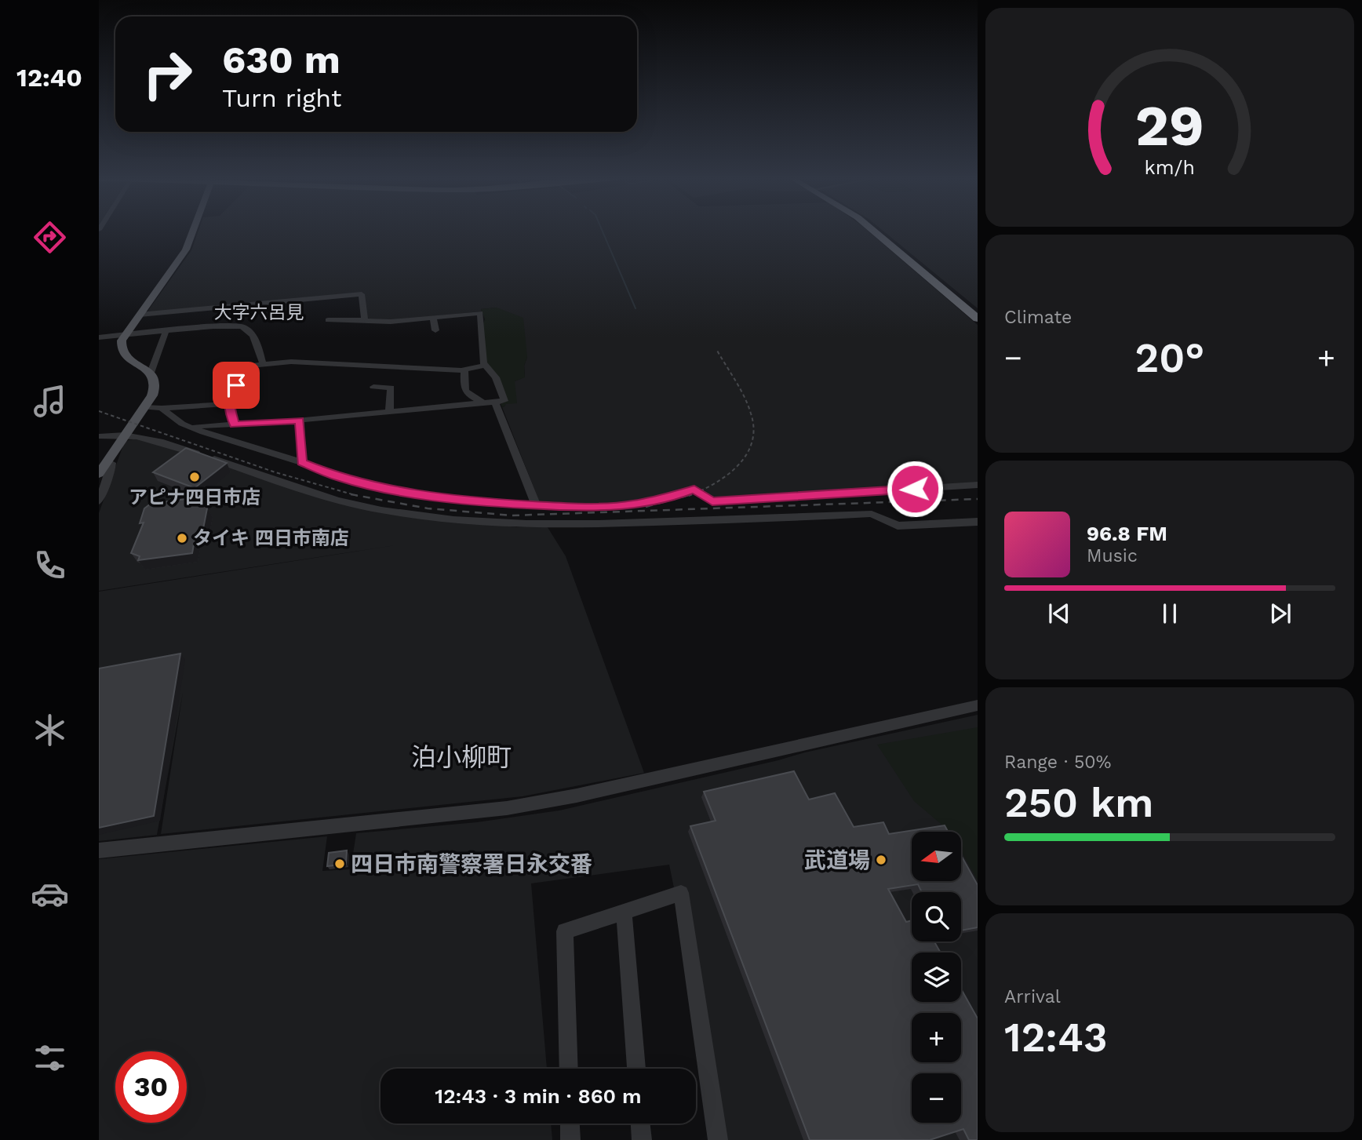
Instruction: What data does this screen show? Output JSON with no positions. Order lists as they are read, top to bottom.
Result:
{
  "districts": ["大字六呂見", "泊小柳町"],
  "places": [
    "アピナ四日市店",
    "タイキ 四日市南店",
    "武道場",
    "四日市南警察署日永交番"
  ],
  "north": "left",
  "page": {
    "tabs": "12:40",
    "turn": ["630 m", "Turn right"],
    "tile": [
      "Climate",
      ["Range · 50%", "250 km"],
      ["Arrival", "12:43"]
    ],
    "heat": ["−", "20°", "+"],
    "song": ["96.8 FM", "Music"],
    "map_buttons": ["+", "−"],
    "limit": "30",
    "trip": "12:43 · 3 min · 860 m",
    "gauge": ["29", "km/h"]
  }
}
